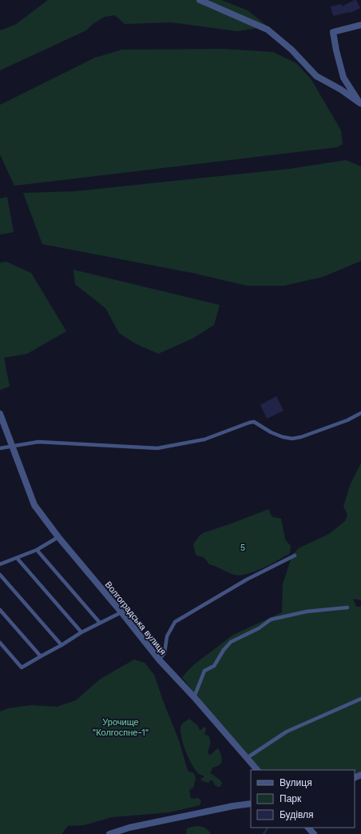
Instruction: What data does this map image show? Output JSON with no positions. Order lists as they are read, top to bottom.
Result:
{
  "streets": {
    "street": ["Волгоградська вулиця"]
  },
  "parks": ["5", "Урочище \"Колгоспне-1\""],
  "legend": ["Вулиця", "Парк", "Будівля"]
}
